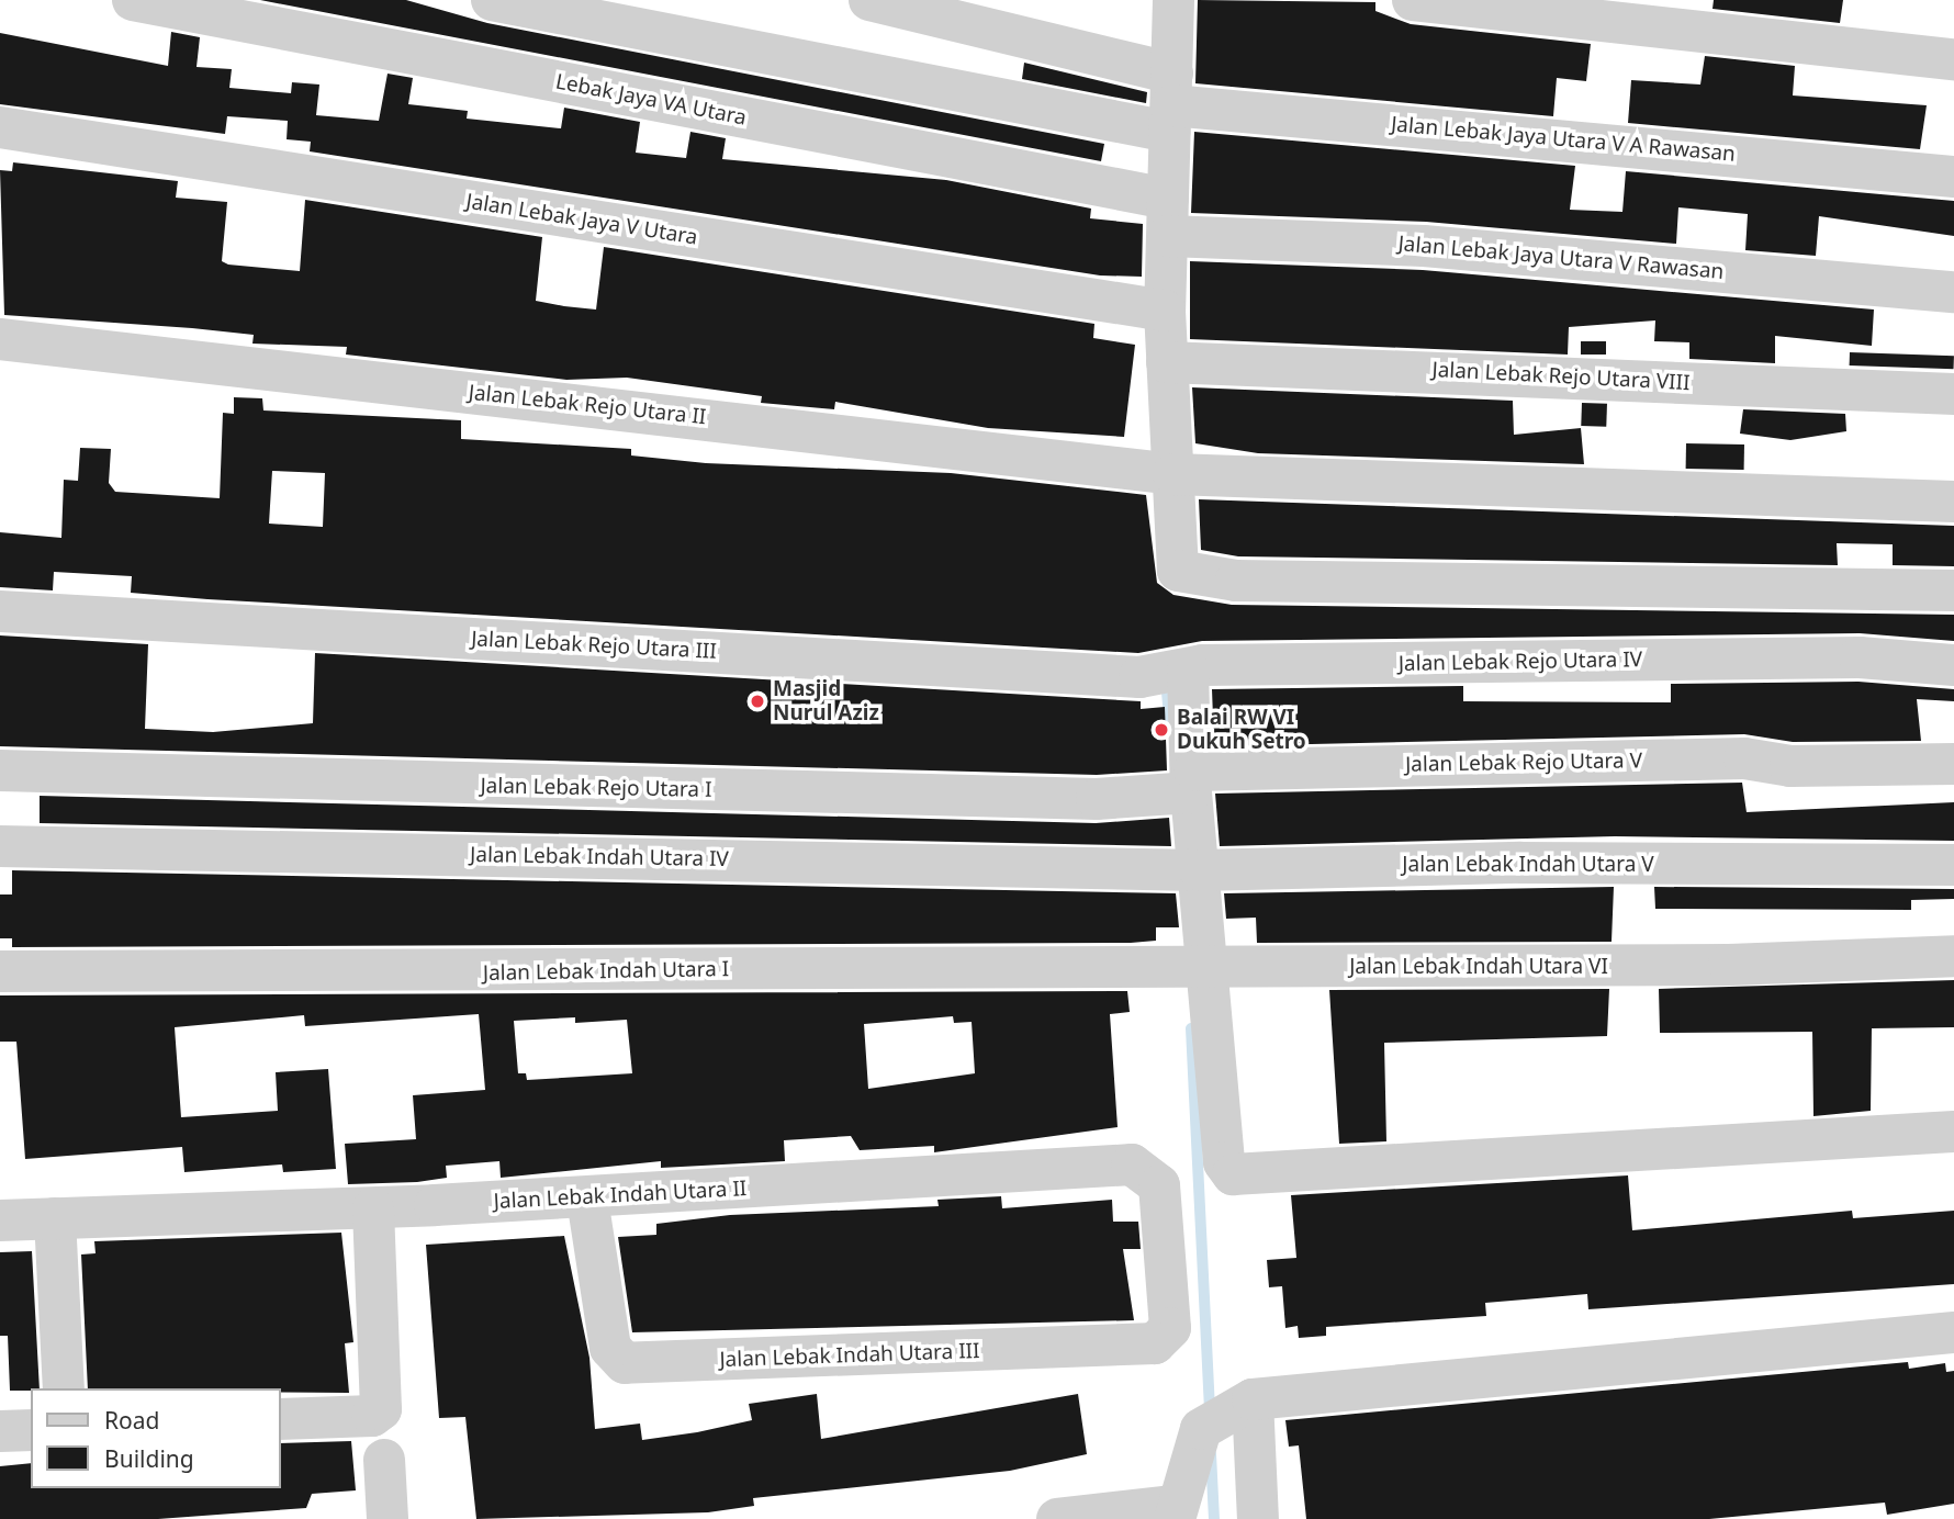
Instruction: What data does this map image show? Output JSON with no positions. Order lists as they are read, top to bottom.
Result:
{
  "streets": {
    "street": [
      "Lebak Jaya VA Utara",
      "Jalan Lebak Jaya Utara V A Rawasan",
      "Jalan Lebak Jaya V Utara",
      "Jalan Lebak Jaya Utara V Rawasan",
      "Jalan Lebak Rejo Utara VIII",
      "Jalan Lebak Rejo Utara II",
      "Jalan Lebak Rejo Utara III",
      "Jalan Lebak Rejo Utara IV",
      "Jalan Lebak Rejo Utara V",
      "Jalan Lebak Rejo Utara I",
      "Jalan Lebak Indah Utara IV",
      "Jalan Lebak Indah Utara V",
      "Jalan Lebak Indah Utara VI",
      "Jalan Lebak Indah Utara I",
      "Jalan Lebak Indah Utara II",
      "Jalan Lebak Indah Utara III"
    ]
  },
  "crossings": [
    ["Lebak Jaya VA Utara", "Jalan Lebak Jaya Utara V Rawasan"],
    ["Jalan Lebak Rejo Utara III", "Jalan Lebak Rejo Utara IV"],
    ["Jalan Lebak Rejo Utara V", "Jalan Lebak Rejo Utara I"],
    ["Jalan Lebak Indah Utara IV", "Jalan Lebak Indah Utara V"],
    ["Jalan Lebak Indah Utara VI", "Jalan Lebak Indah Utara I"],
    ["Jalan Lebak Indah Utara II", "Jalan Lebak Indah Utara III"]
  ],
  "places": ["Masjid Nurul Aziz", "Balai RW VI Dukuh Setro"],
  "legend": ["Road", "Building"]
}
